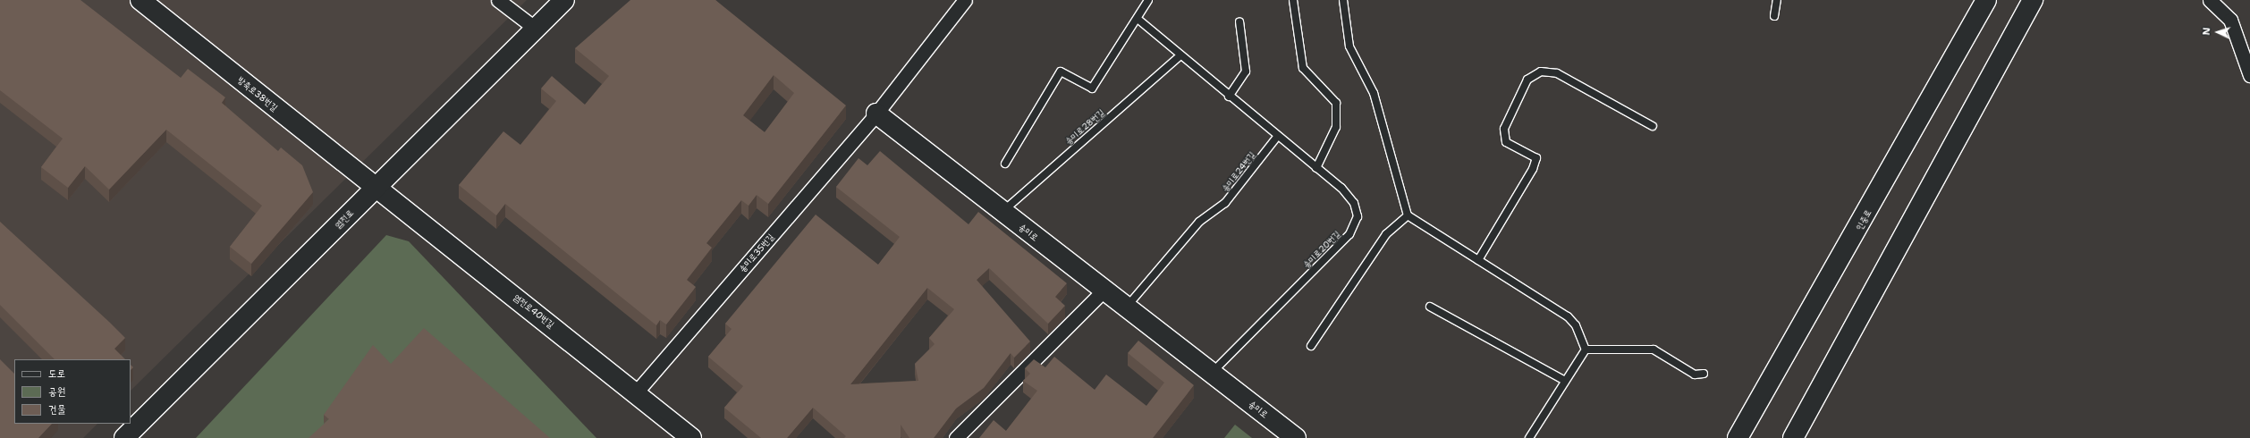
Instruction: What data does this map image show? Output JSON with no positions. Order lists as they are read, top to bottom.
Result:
{
  "streets": {
    "street": [
      "방축로38번길",
      "염전로",
      "인중로",
      "송미로",
      "송미로35번길",
      "염전로40번길"
    ],
    "lane": ["송미로28번길", "송미로24번길", "송미로20번길"]
  },
  "crossings": [
    ["방축로38번길", "염전로"],
    ["방축로38번길", "염전로40번길"],
    ["송미로28번길", "송미로"],
    ["송미로24번길", "송미로"],
    ["송미로24번길", "송미로20번길"],
    ["염전로", "염전로40번길"],
    ["송미로", "송미로20번길"],
    ["송미로", "송미로35번길"],
    ["송미로35번길", "염전로40번길"]
  ],
  "legend": ["도로", "공원", "건물"],
  "north": "left"
}
